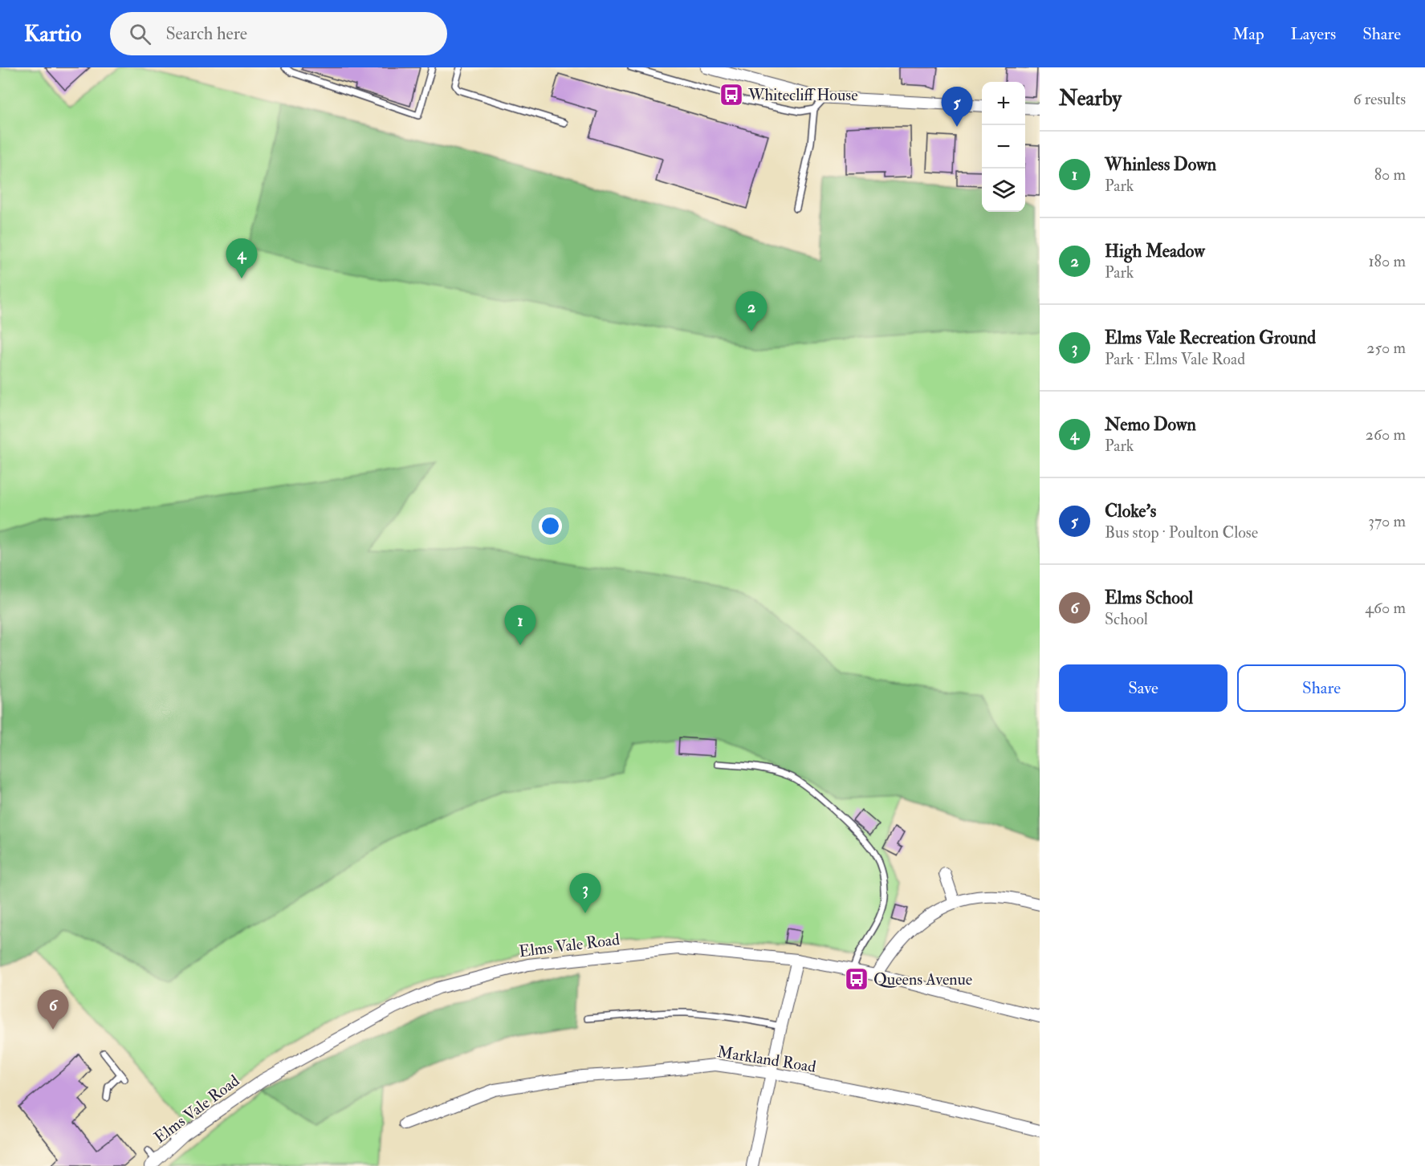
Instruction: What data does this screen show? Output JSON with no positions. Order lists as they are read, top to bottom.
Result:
{
  "streets": {
    "street": ["Elms Vale Road", "Markland Road"]
  },
  "places": {
    "bus stop": ["Whitecliff House", "Queens Avenue"]
  },
  "page": {
    "header": "Kartio",
    "search": "Search here",
    "nav": ["Map", "Layers", "Share"],
    "heading": ["Nearby", "6 results"],
    "map_buttons": ["+", "−"],
    "pins": [
      "5",
      "4",
      "2",
      "1",
      "3",
      "6"
    ],
    "list": [
      {
        "mark": "1",
        "name": "Whinless Down",
        "note": "Park",
        "value": "80 m"
      },
      {
        "mark": "2",
        "name": "High Meadow",
        "note": "Park",
        "value": "180 m"
      },
      {
        "mark": "3",
        "name": "Elms Vale Recreation Ground",
        "note": "Park · Elms Vale Road",
        "value": "250 m"
      },
      {
        "mark": "4",
        "name": "Nemo Down",
        "note": "Park",
        "value": "260 m"
      },
      {
        "mark": "5",
        "name": "Cloke's",
        "note": "Bus stop · Poulton Close",
        "value": "370 m"
      },
      {
        "mark": "6",
        "name": "Elms School",
        "note": "School",
        "value": "460 m"
      }
    ],
    "buttons": ["Save", "Share"]
  }
}
